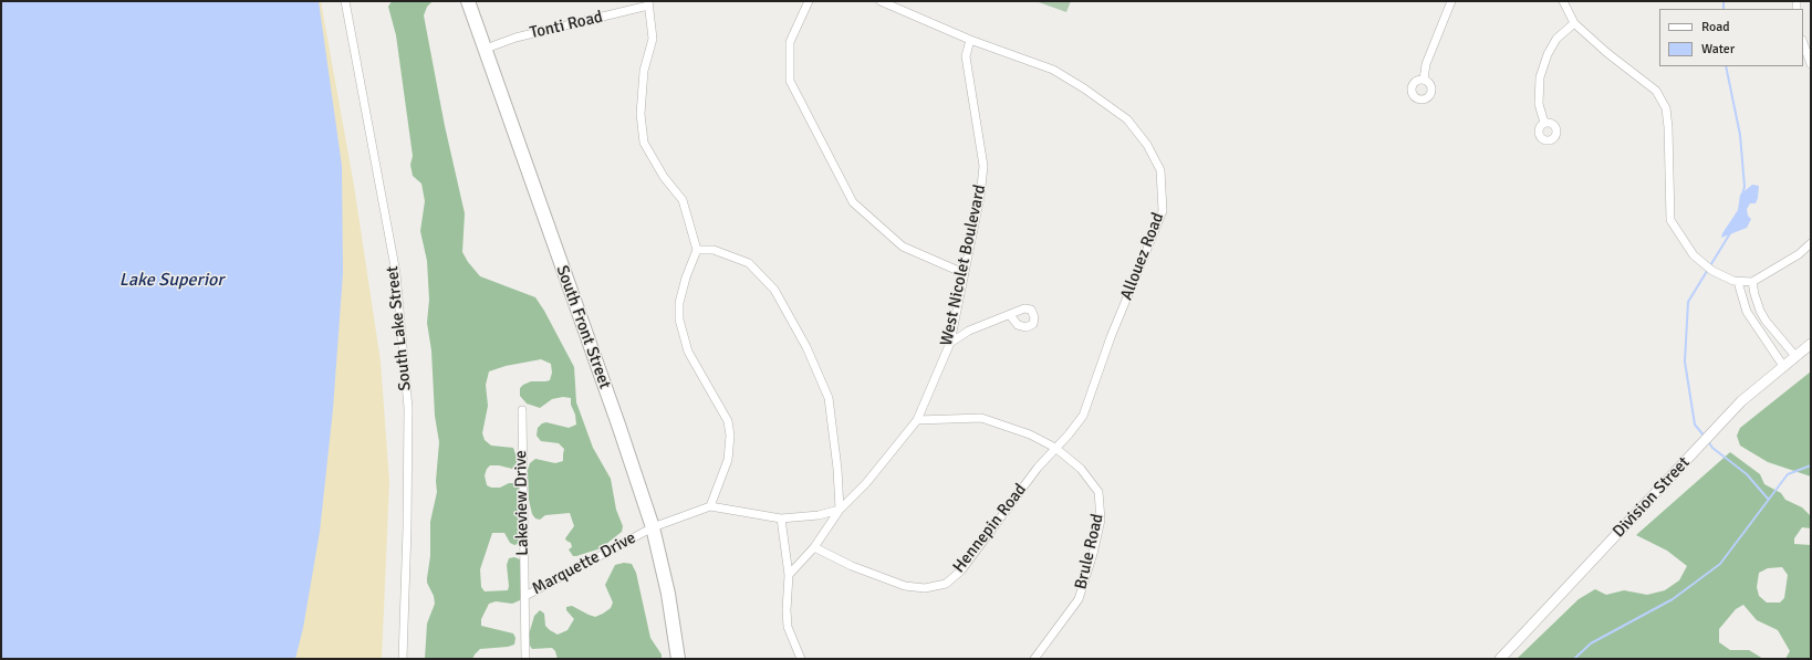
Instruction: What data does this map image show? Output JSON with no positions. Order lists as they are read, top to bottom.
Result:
{
  "streets": {
    "highway": ["South Front Street"],
    "street": [
      "Tonti Road",
      "Allouez Road",
      "West Nicolet Boulevard",
      "South Lake Street",
      "Division Street",
      "Lakeview Drive",
      "Hennepin Road",
      "Brule Road",
      "Marquette Drive"
    ]
  },
  "crossings": [
    ["Tonti Road", "South Front Street"],
    ["Allouez Road", "West Nicolet Boulevard"],
    ["Allouez Road", "Hennepin Road"],
    ["Allouez Road", "Brule Road"],
    ["West Nicolet Boulevard", "Hennepin Road"],
    ["West Nicolet Boulevard", "Brule Road"],
    ["South Front Street", "Marquette Drive"],
    ["Lakeview Drive", "Marquette Drive"],
    ["Hennepin Road", "Brule Road"]
  ],
  "water": ["Lake Superior"],
  "legend": ["Road", "Water"]
}
